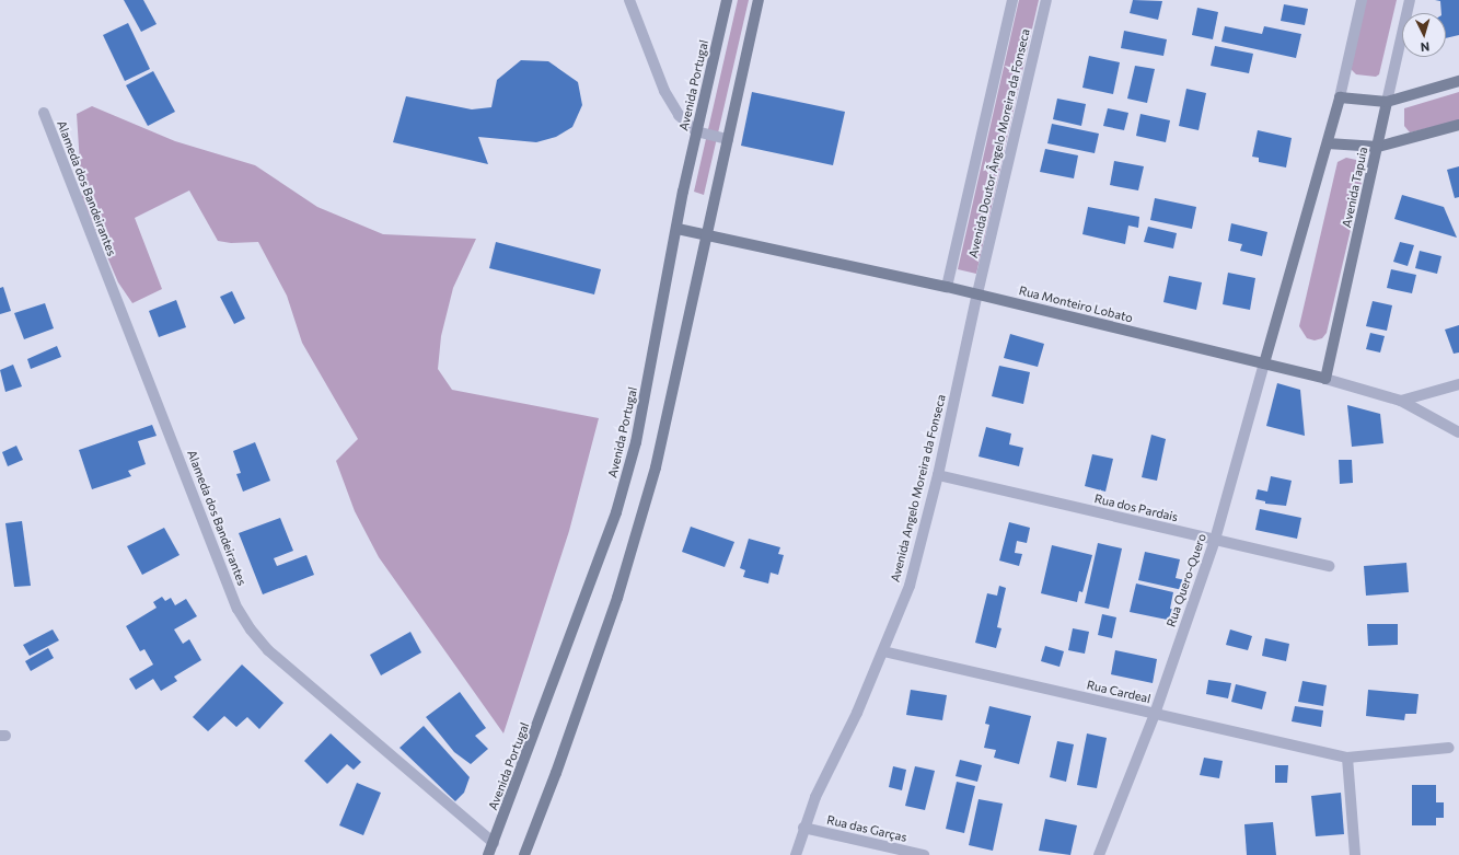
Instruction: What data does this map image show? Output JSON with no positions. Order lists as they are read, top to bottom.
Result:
{
  "streets": {
    "main road": ["Avenida Portugal", "Avenida Tapuia", "Rua Monteiro Lobato"],
    "street": [
      "Avenida Doutor Ângelo Moreira da Fonseca",
      "Alameda dos Bandeirantes",
      "Avenida Angelo Moreira da Fonseca",
      "Rua dos Pardais",
      "Rua Quero-Quero",
      "Rua Cardeal",
      "Rua das Garças"
    ]
  },
  "crossings": [
    ["Avenida Portugal", "Alameda dos Bandeirantes"],
    ["Avenida Portugal", "Rua Monteiro Lobato"],
    ["Avenida Doutor Ângelo Moreira da Fonseca", "Rua Monteiro Lobato"],
    ["Avenida Doutor Ângelo Moreira da Fonseca", "Avenida Angelo Moreira da Fonseca"],
    ["Avenida Tapuia", "Rua Monteiro Lobato"],
    ["Rua Monteiro Lobato", "Avenida Angelo Moreira da Fonseca"],
    ["Rua Monteiro Lobato", "Rua Quero-Quero"],
    ["Avenida Angelo Moreira da Fonseca", "Rua dos Pardais"],
    ["Avenida Angelo Moreira da Fonseca", "Rua Cardeal"],
    ["Avenida Angelo Moreira da Fonseca", "Rua das Garças"],
    ["Rua dos Pardais", "Rua Quero-Quero"],
    ["Rua Quero-Quero", "Rua Cardeal"]
  ],
  "north": "bottom"
}
